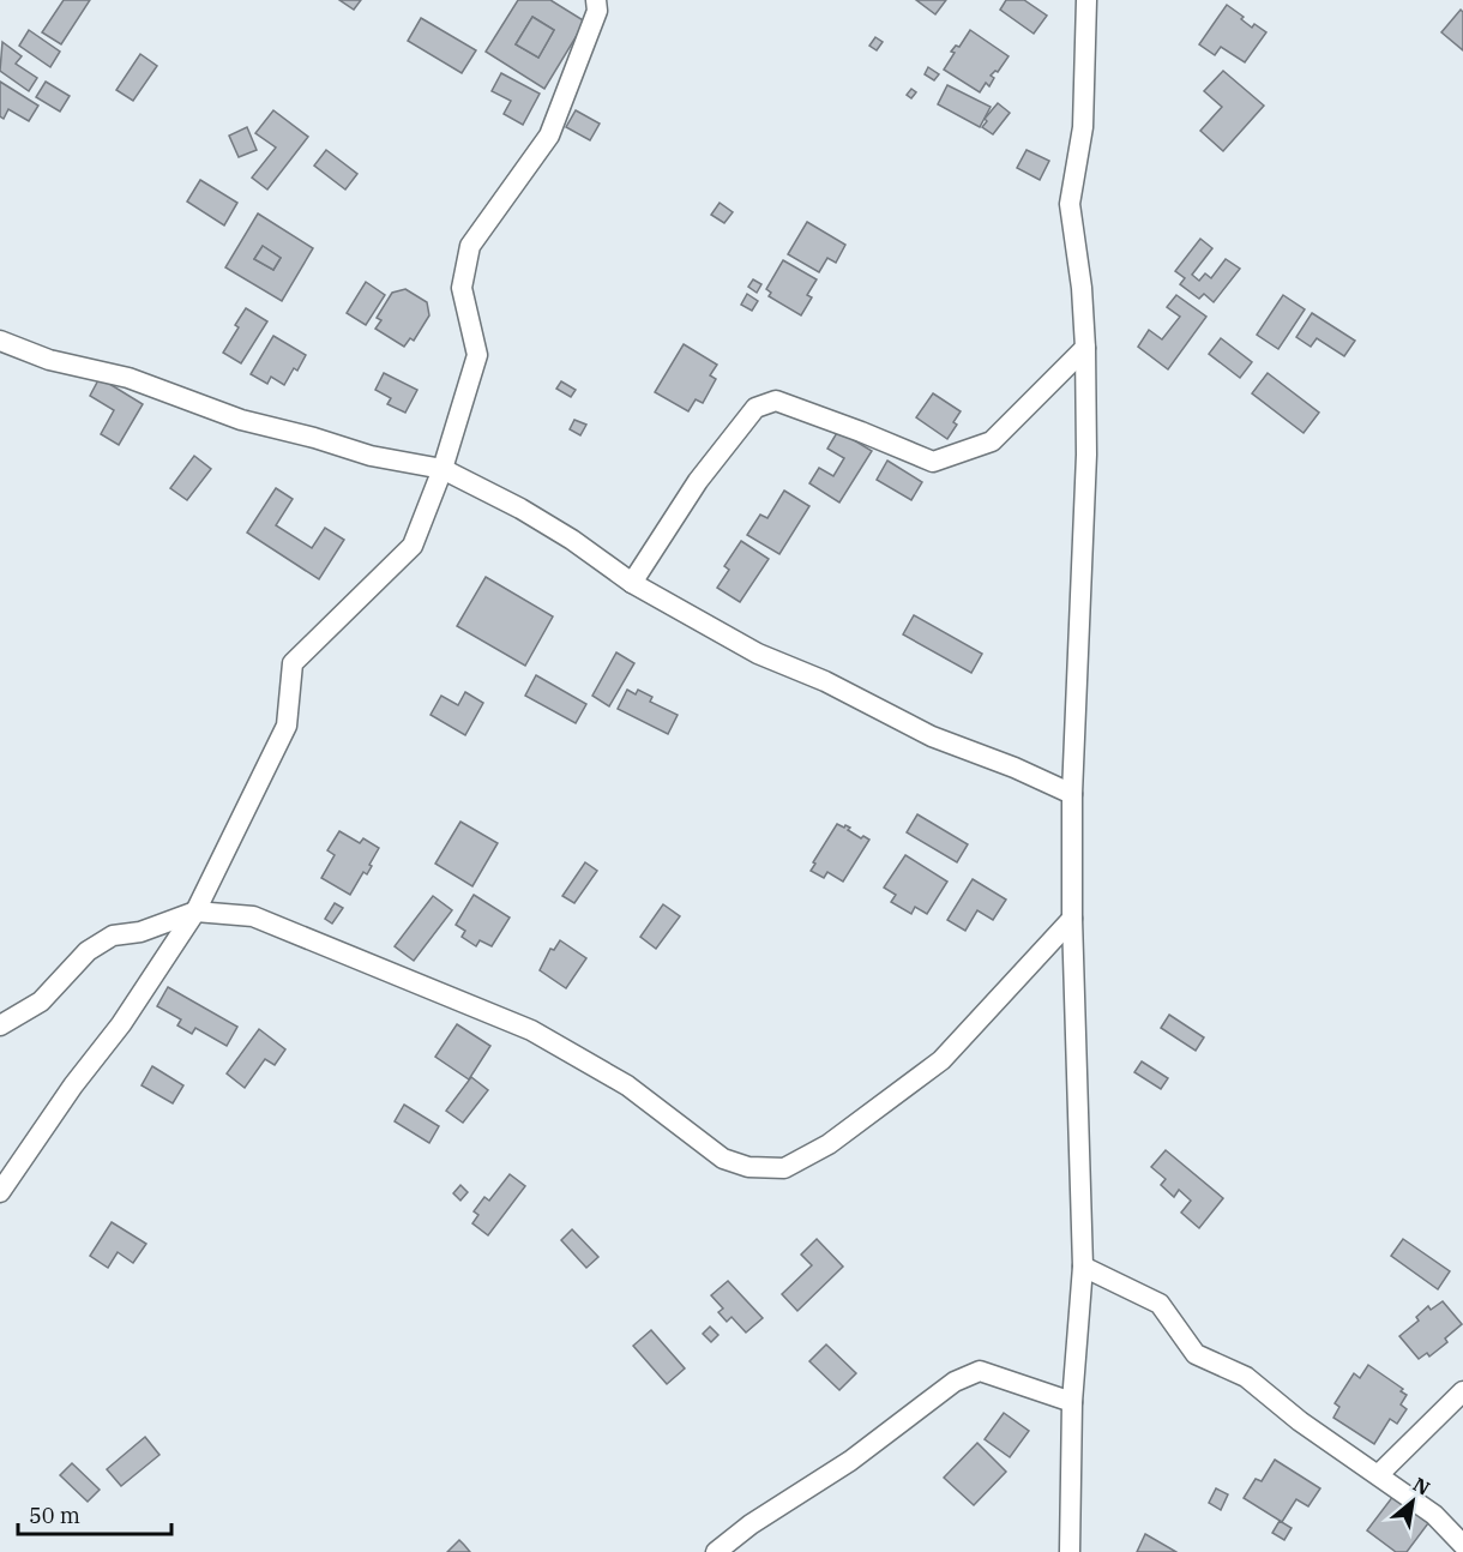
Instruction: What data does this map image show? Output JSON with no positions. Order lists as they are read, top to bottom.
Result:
{
  "scale_bar": "50 m",
  "north": "top right"
}
